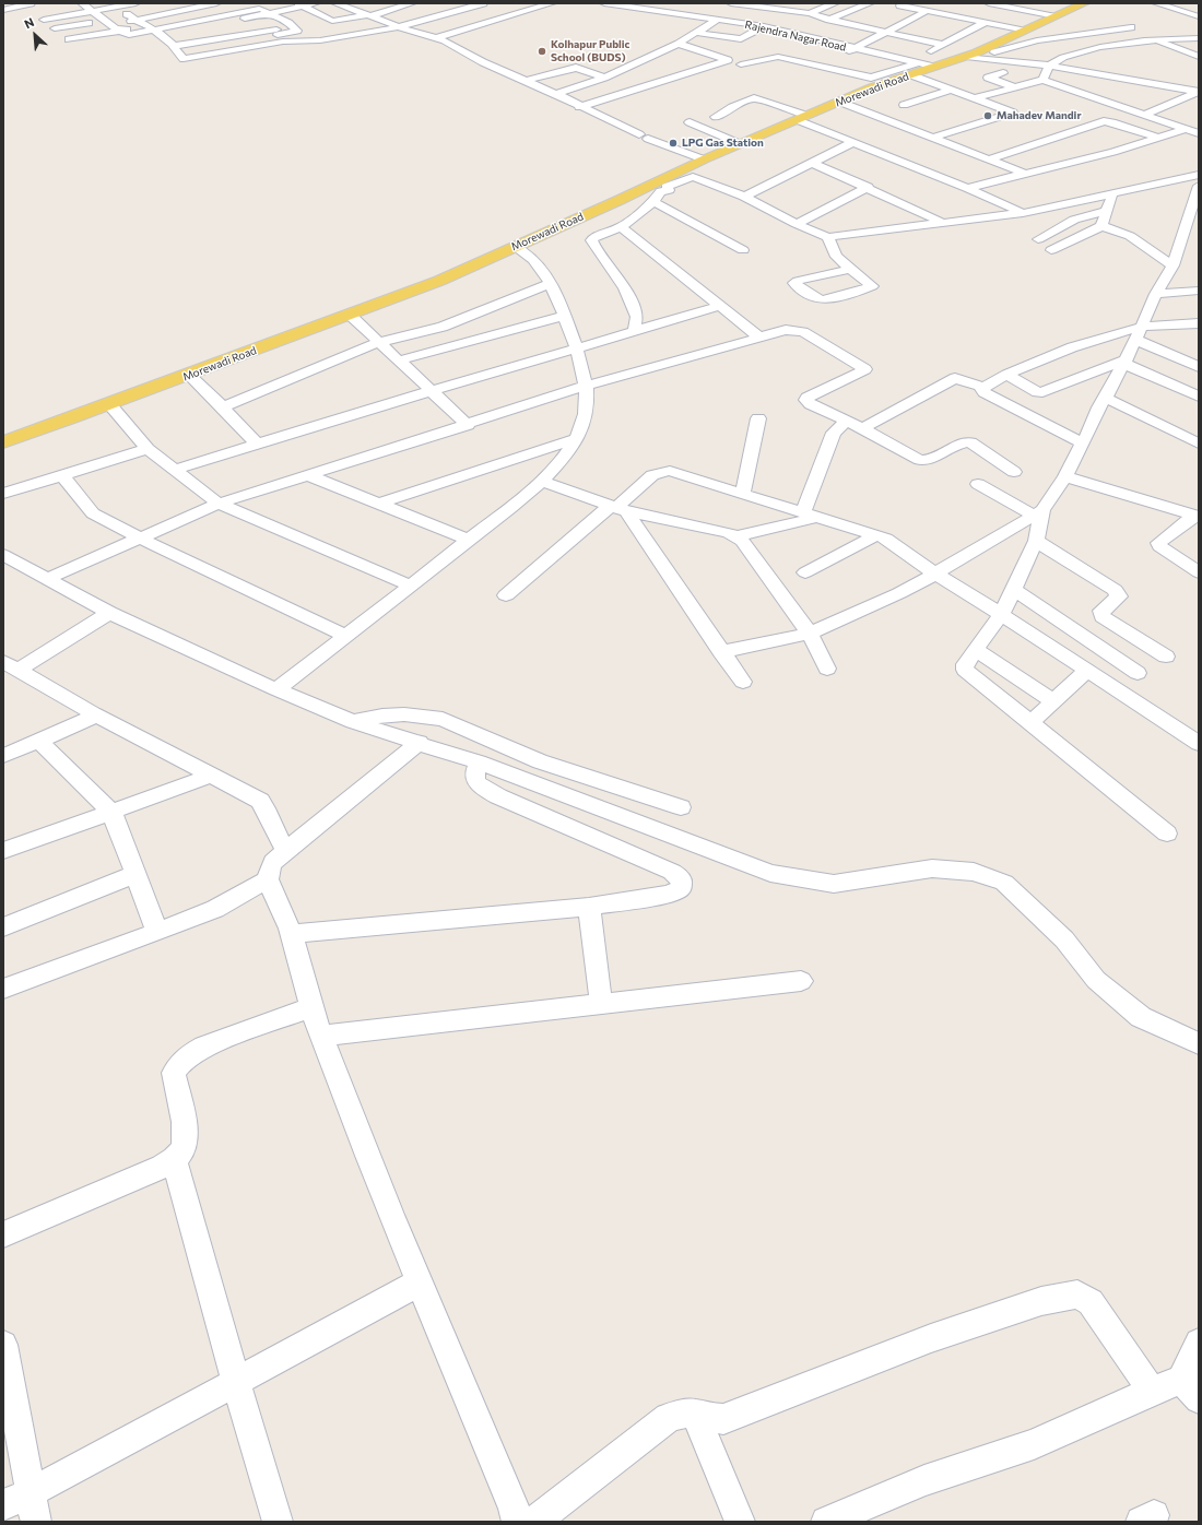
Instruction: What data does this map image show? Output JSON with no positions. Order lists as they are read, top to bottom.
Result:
{
  "streets": {
    "main road": ["Morewadi Road"],
    "street": ["Rajendra Nagar Road"]
  },
  "crossings": [
    ["Rajendra Nagar Road", "Morewadi Road"]
  ],
  "places": ["Kolhapur Public School (BUDS)", "Mahadev Mandir", "LPG Gas Station"],
  "north": "top left"
}
